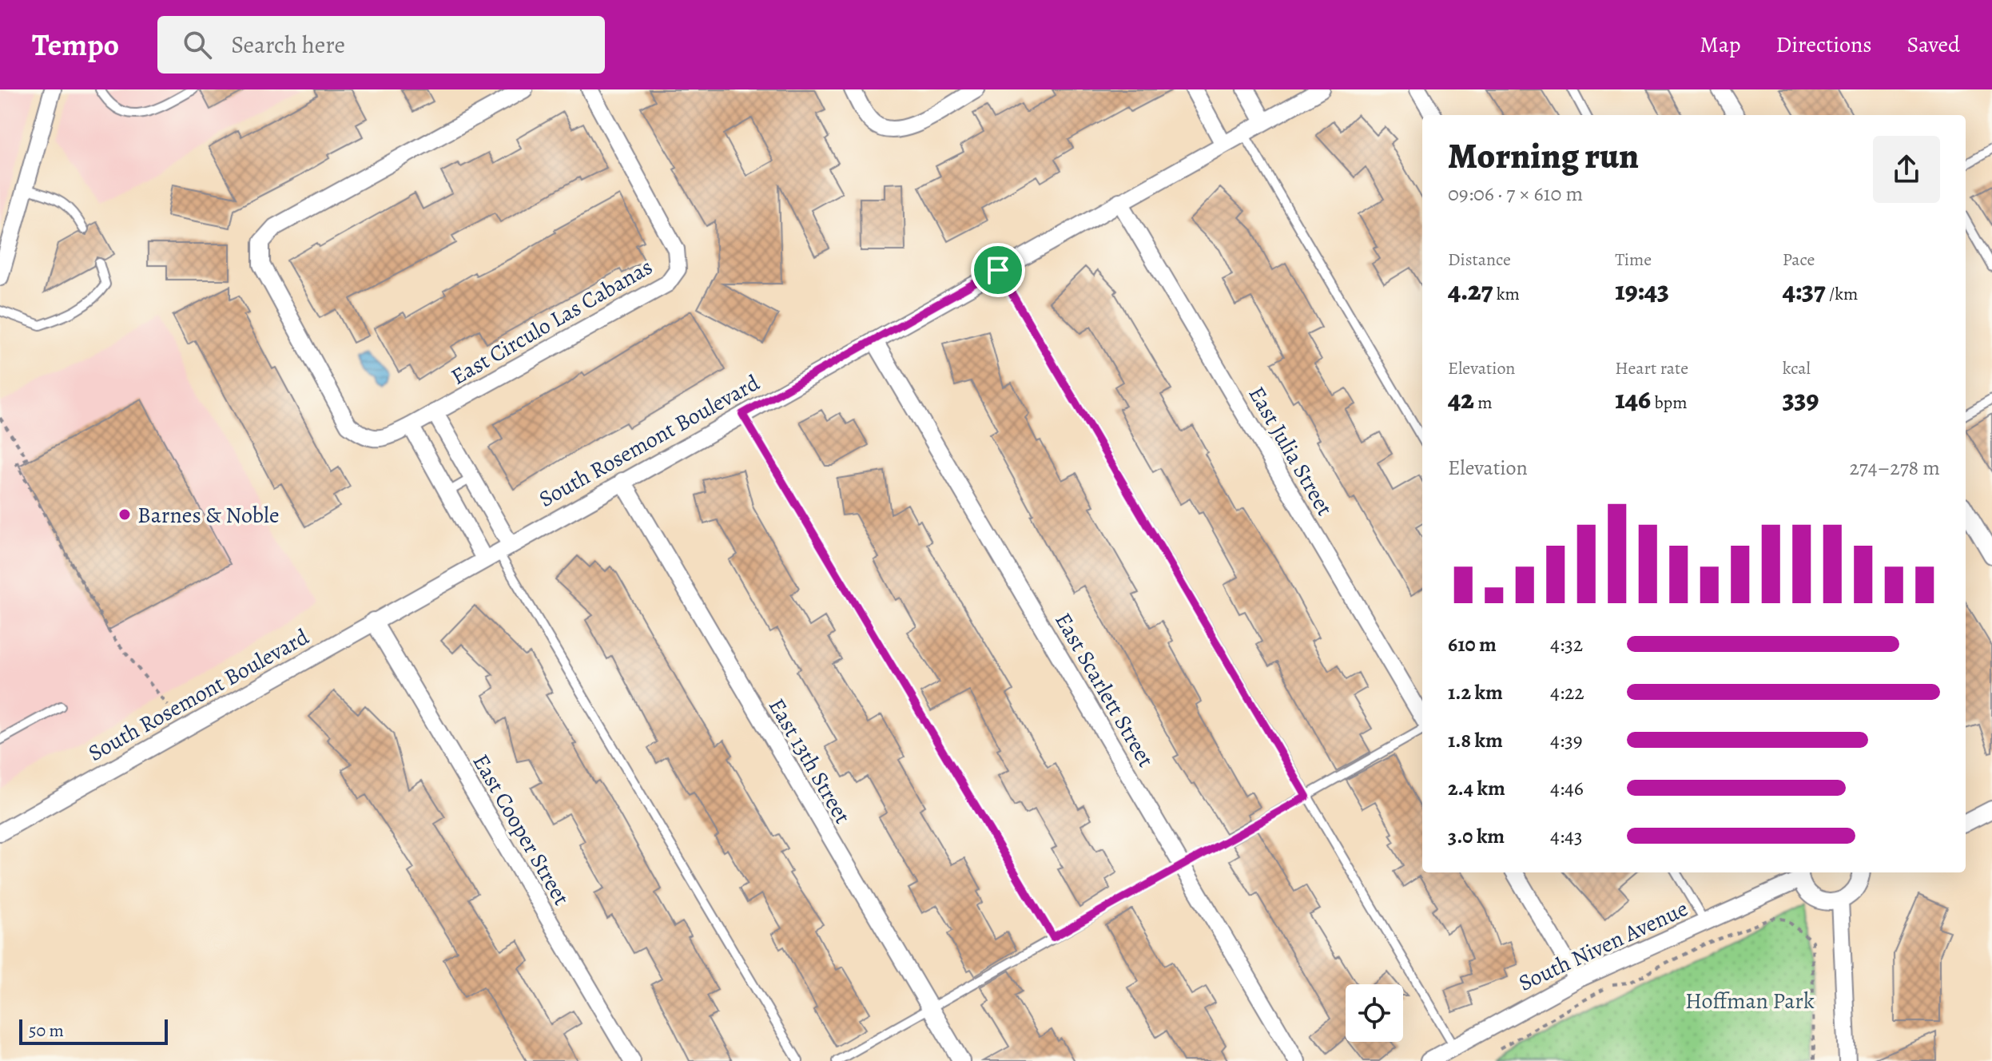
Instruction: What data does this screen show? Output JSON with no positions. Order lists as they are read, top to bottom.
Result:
{
  "streets": {
    "street": [
      "East Circulo Las Cabanas",
      "South Rosemont Boulevard",
      "East Julia Street",
      "East Scarlett Street",
      "East 13th Street",
      "East Cooper Street",
      "South Niven Avenue"
    ]
  },
  "crossings": [
    ["East Circulo Las Cabanas", "South Rosemont Boulevard"],
    ["South Rosemont Boulevard", "East Julia Street"],
    ["South Rosemont Boulevard", "East Scarlett Street"],
    ["South Rosemont Boulevard", "East 13th Street"],
    ["South Rosemont Boulevard", "East Cooper Street"]
  ],
  "parks": ["Hoffman Park"],
  "places": ["Barnes & Noble"],
  "scale_bar": "50 m",
  "page": {
    "header": "Tempo",
    "search": "Search here",
    "nav": ["Map", "Directions", "Saved"],
    "heading": ["Morning run", "09:06 · 7 × 610 m"],
    "stats": [
      ["Distance", "4.27 km"],
      ["Time", "19:43"],
      ["Pace", "4:37 /km"],
      ["Elevation", "42 m"],
      ["Heart rate", "146 bpm"],
      ["kcal", "339"]
    ],
    "chart": ["Elevation", "274–278 m"],
    "list": [
      {
        "name": "610 m",
        "note": "4:32"
      },
      {
        "name": "1.2 km",
        "note": "4:22"
      },
      {
        "name": "1.8 km",
        "note": "4:39"
      },
      {
        "name": "2.4 km",
        "note": "4:46"
      },
      {
        "name": "3.0 km",
        "note": "4:43"
      }
    ],
    "scale": "50 m"
  }
}
